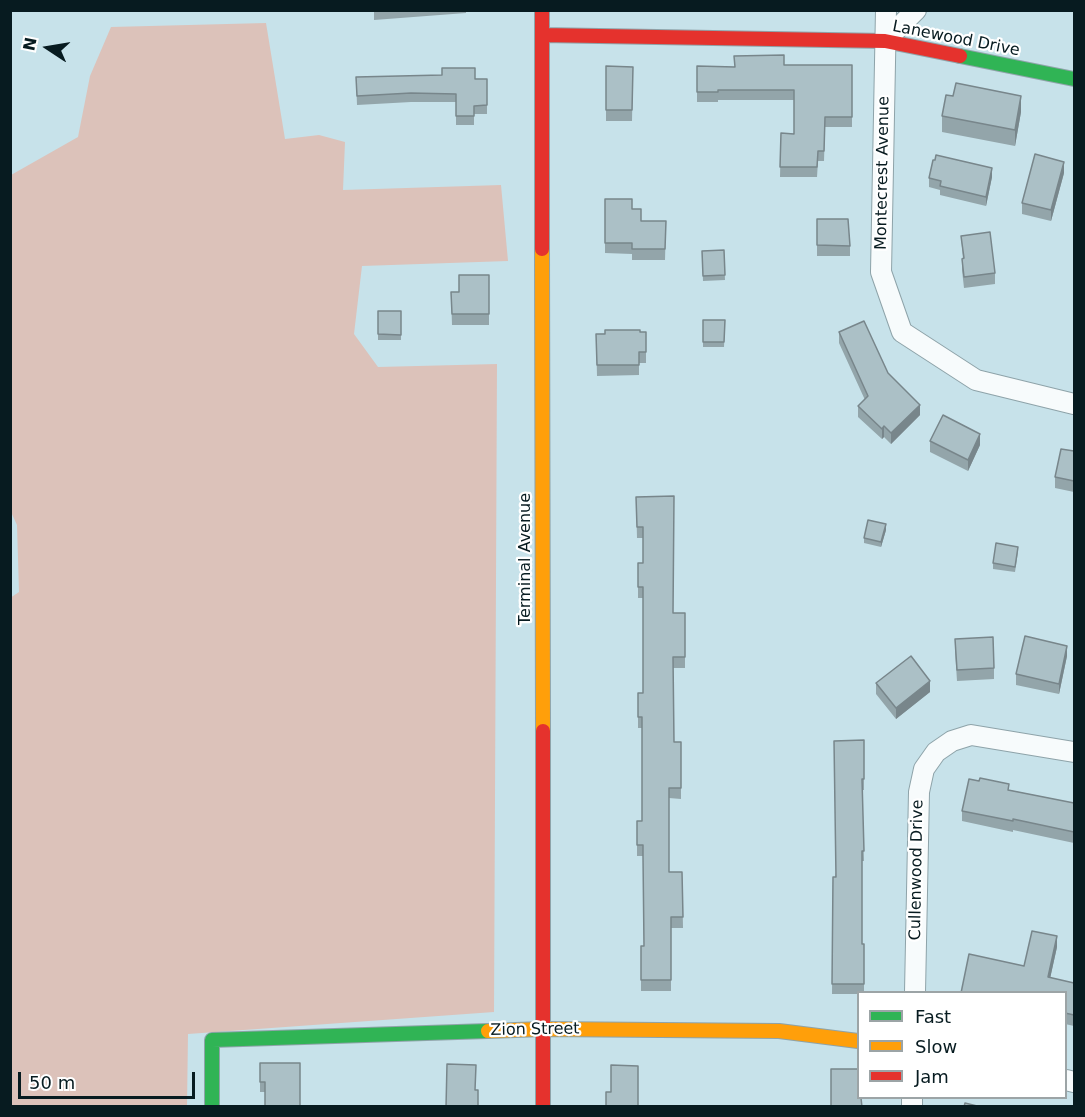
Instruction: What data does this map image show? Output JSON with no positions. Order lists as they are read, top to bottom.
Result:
{
  "streets": {
    "street": [
      "Lanewood Drive",
      "Montecrest Avenue",
      "Terminal Avenue",
      "Cullenwood Drive",
      "Zion Street"
    ]
  },
  "crossings": [
    ["Lanewood Drive", "Montecrest Avenue"],
    ["Lanewood Drive", "Terminal Avenue"],
    ["Terminal Avenue", "Zion Street"]
  ],
  "legend": ["Fast", "Slow", "Jam"],
  "scale_bar": "50 m",
  "north": "left"
}
